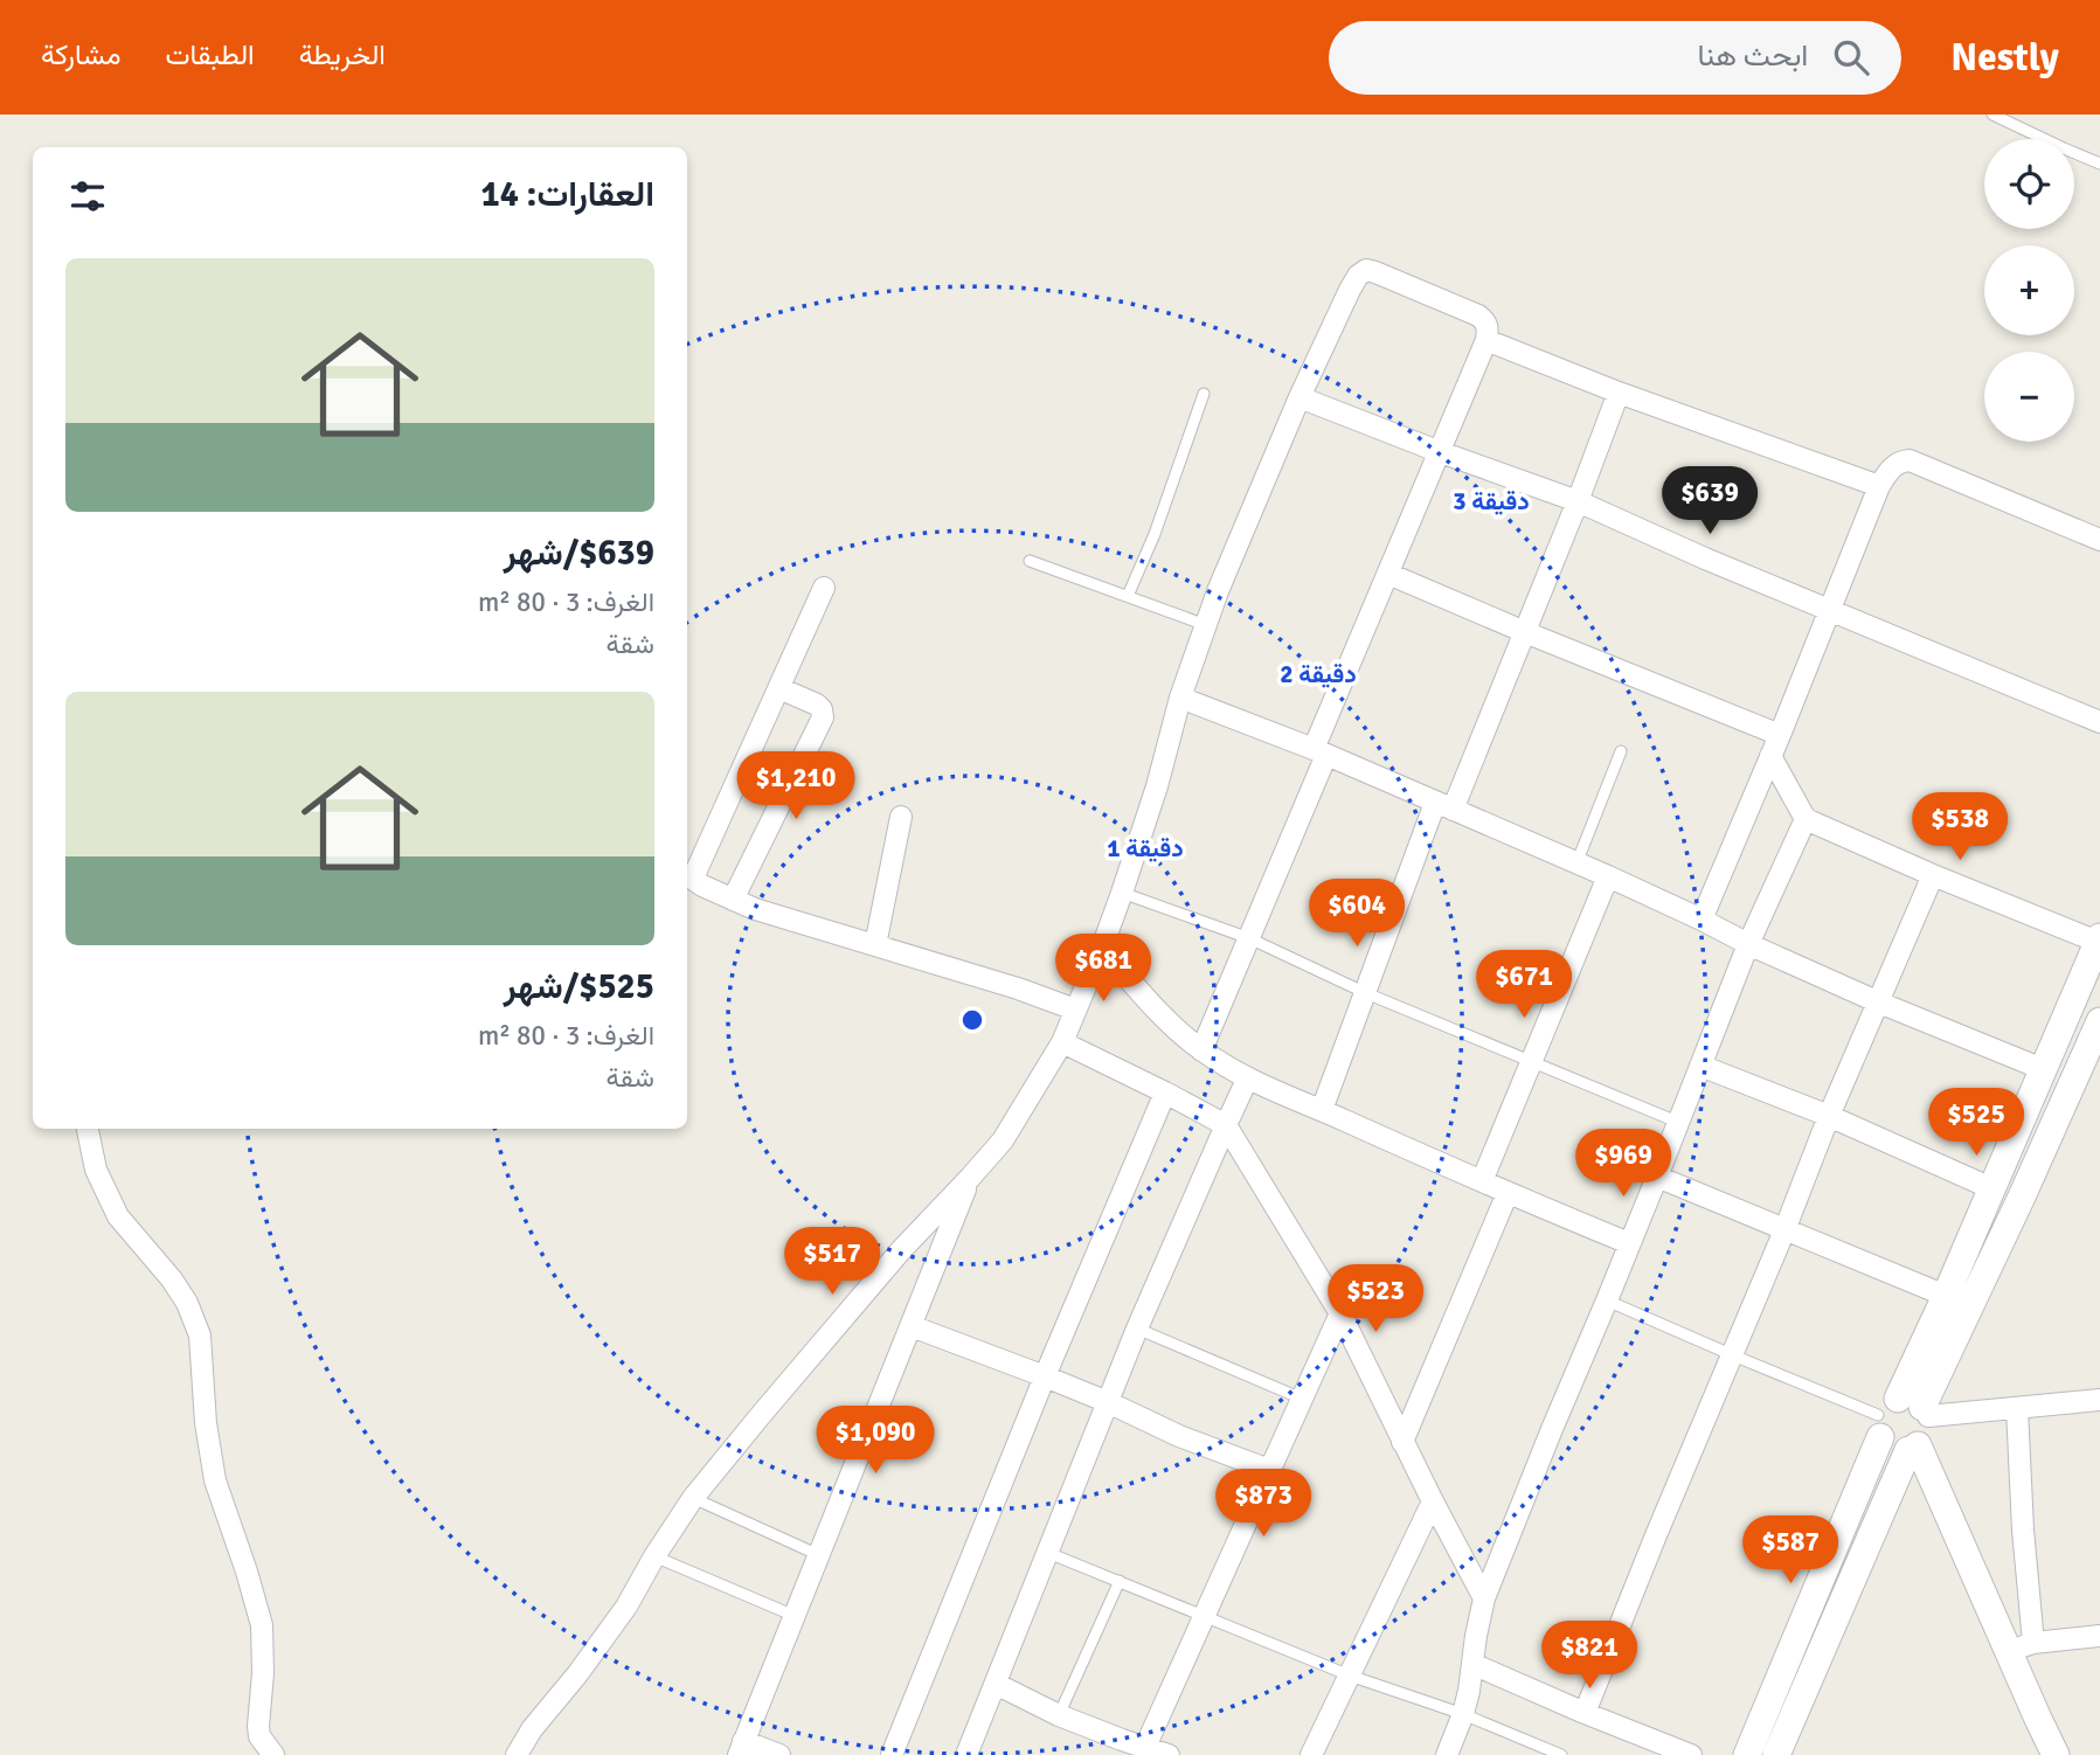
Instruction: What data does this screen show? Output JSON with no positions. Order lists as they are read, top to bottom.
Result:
{
  "page": {
    "header": "Nestly",
    "search": "ابحث هنا",
    "nav": ["الخريطة", "الطبقات", "مشاركة"],
    "map_buttons": ["+", "−"],
    "heading": "العقارات: 14",
    "list": [
      {
        "name": "$639/شهر",
        "note": "الغرف: 3 · 80 m² · شقة"
      },
      {
        "name": "$525/شهر",
        "note": "الغرف: 3 · 80 m² · شقة"
      }
    ],
    "price": [
      "$639",
      "$1,210",
      "$538",
      "$604",
      "$681",
      "$671",
      "$525",
      "$969",
      "$517",
      "$523",
      "$1,090",
      "$873",
      "$587",
      "$821"
    ]
  },
  "rings": ["3 دقيقة", "2 دقيقة", "1 دقيقة"]
}
